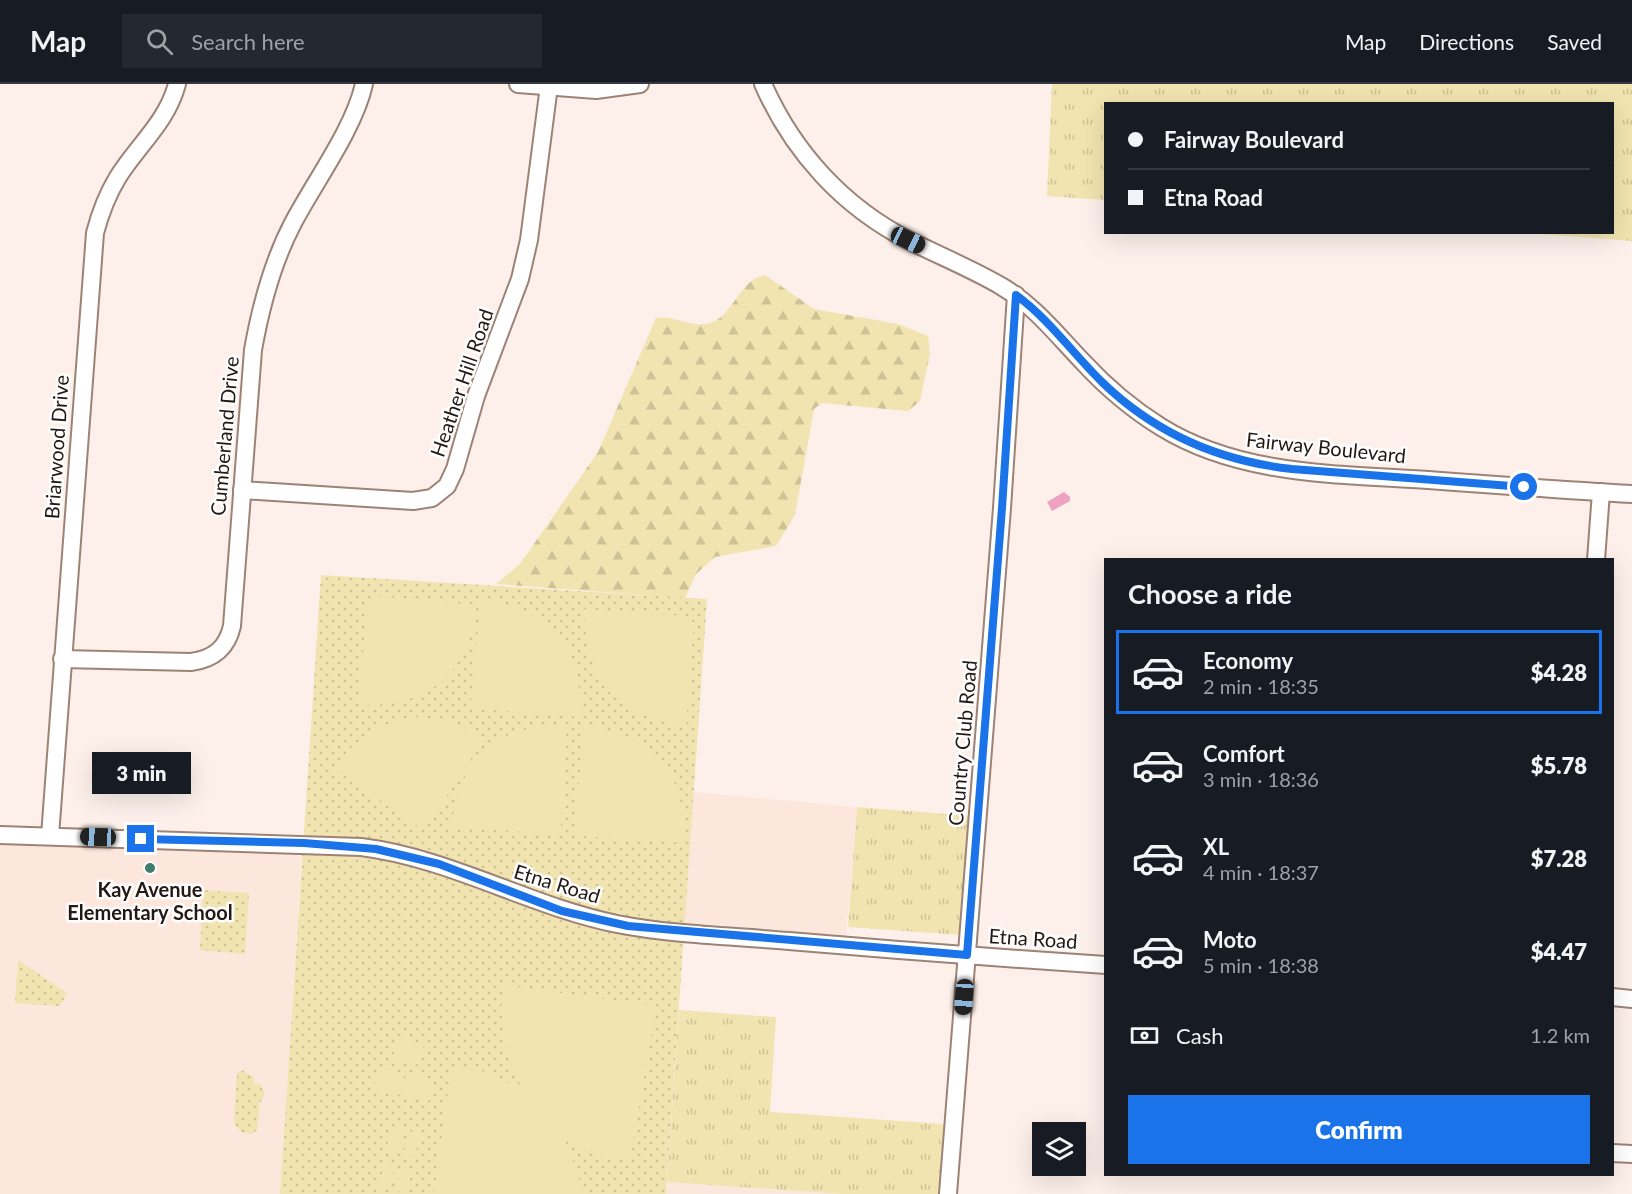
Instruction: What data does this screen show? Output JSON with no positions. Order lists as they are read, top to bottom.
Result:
{
  "streets": {
    "street": [
      "Heather Hill Road",
      "Cumberland Drive",
      "Briarwood Drive",
      "Fairway Boulevard",
      "Country Club Road",
      "Etna Road"
    ]
  },
  "crossings": [
    ["Heather Hill Road", "Cumberland Drive"],
    ["Cumberland Drive", "Briarwood Drive"],
    ["Briarwood Drive", "Etna Road"],
    ["Fairway Boulevard", "Country Club Road"],
    ["Country Club Road", "Etna Road"]
  ],
  "places": ["Kay Avenue Elementary School"],
  "page": {
    "header": "Map",
    "search": "Search here",
    "nav": ["Map", "Directions", "Saved"],
    "banner": ["Fairway Boulevard", "Etna Road"],
    "heading": "Choose a ride",
    "list": [
      {
        "name": "Economy",
        "note": "2 min · 18:35",
        "value": "$4.28"
      },
      {
        "name": "Comfort",
        "note": "3 min · 18:36",
        "value": "$5.78"
      },
      {
        "name": "XL",
        "note": "4 min · 18:37",
        "value": "$7.28"
      },
      {
        "name": "Moto",
        "note": "5 min · 18:38",
        "value": "$4.47"
      }
    ],
    "bubble": "3 min",
    "pay": ["Cash", "1.2 km"],
    "buttons": "Confirm"
  }
}
